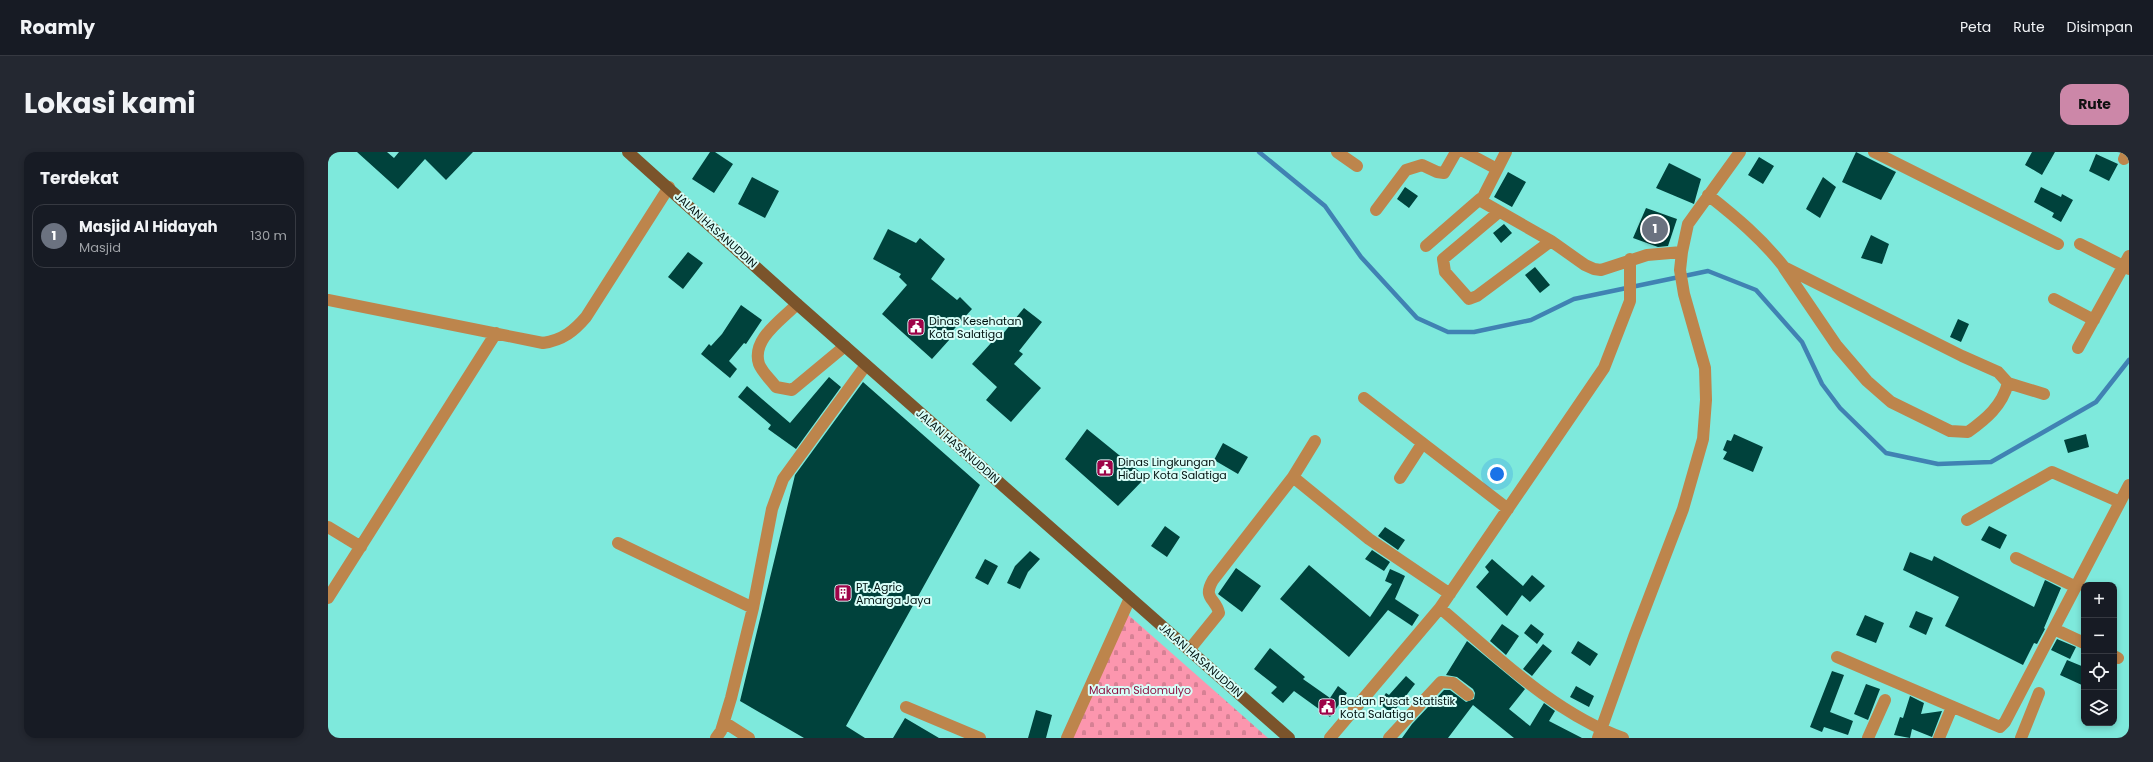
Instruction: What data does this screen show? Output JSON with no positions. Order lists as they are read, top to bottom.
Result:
{
  "streets": {
    "main road": ["JALAN HASANUDDIN"]
  },
  "parks": ["Makam Sidomulyo"],
  "places": {
    "public building": ["Dinas Kesehatan Kota Salatiga", "Dinas Lingkungan Hidup Kota Salatiga", "Badan Pusat Statistik Kota Salatiga"],
    "building": ["PT. Agric Amarga Jaya"]
  },
  "page": {
    "header": "Roamly",
    "nav": ["Peta", "Rute", "Disimpan"],
    "title": "Lokasi kami",
    "buttons": "Rute",
    "heading": "Terdekat",
    "list": [
      {
        "mark": "1",
        "name": "Masjid Al Hidayah",
        "note": "Masjid",
        "value": "130 m"
      }
    ],
    "pins": "1",
    "map_buttons": ["+", "−"]
  }
}
